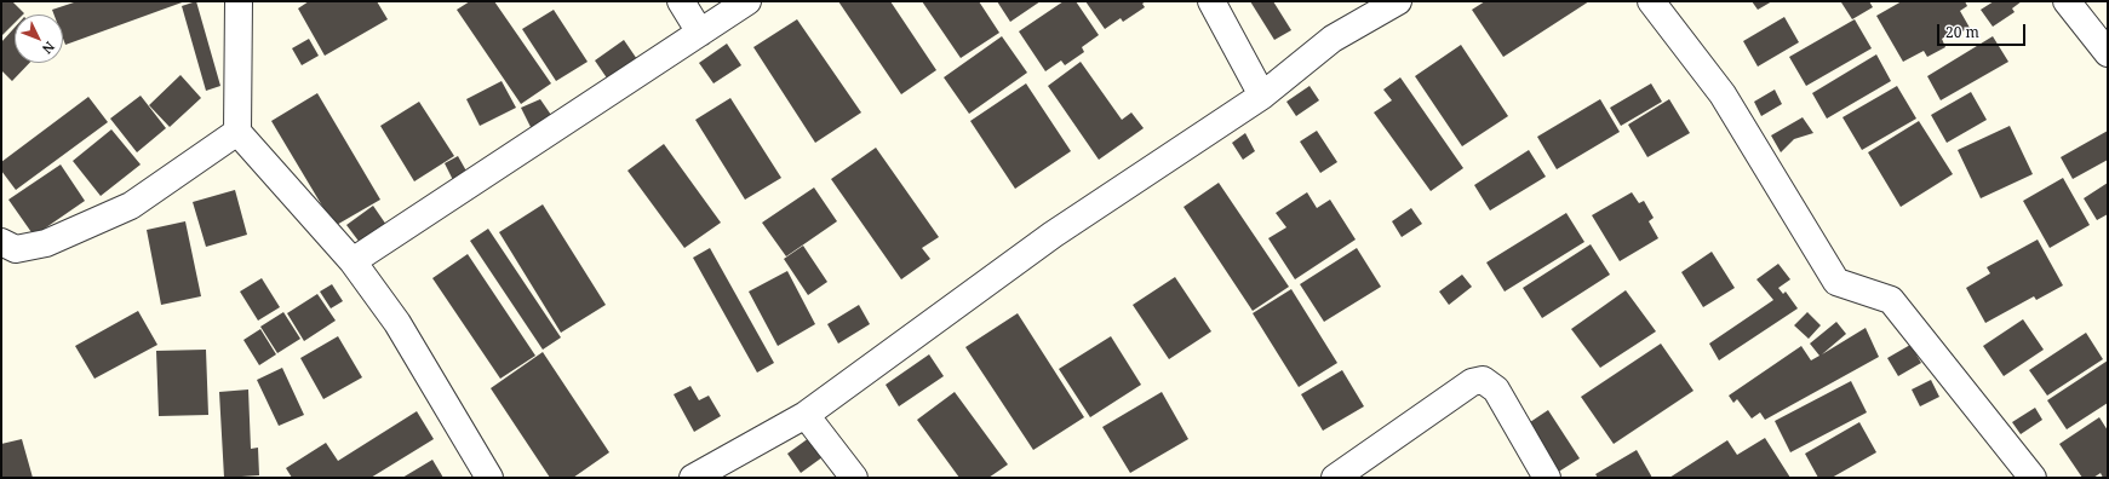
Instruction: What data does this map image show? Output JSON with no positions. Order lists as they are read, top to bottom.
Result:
{
  "scale_bar": "20 m",
  "north": "bottom right"
}
